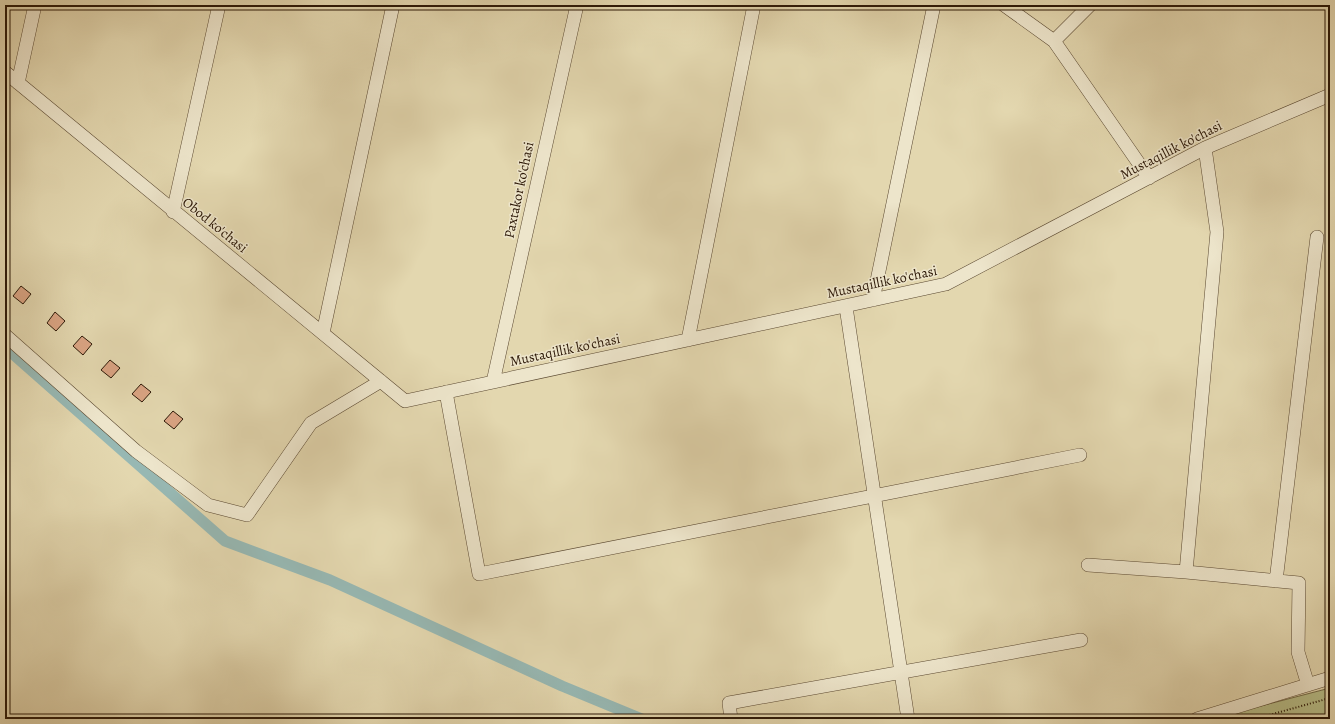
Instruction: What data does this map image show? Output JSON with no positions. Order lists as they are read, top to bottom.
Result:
{
  "streets": {
    "street": ["Mustaqillik ko'chasi", "Paxtakor ko'chasi", "Obod ko'chasi"]
  },
  "crossings": [
    ["Mustaqillik ko'chasi", "Paxtakor ko'chasi"],
    ["Mustaqillik ko'chasi", "Obod ko'chasi"]
  ]
}
